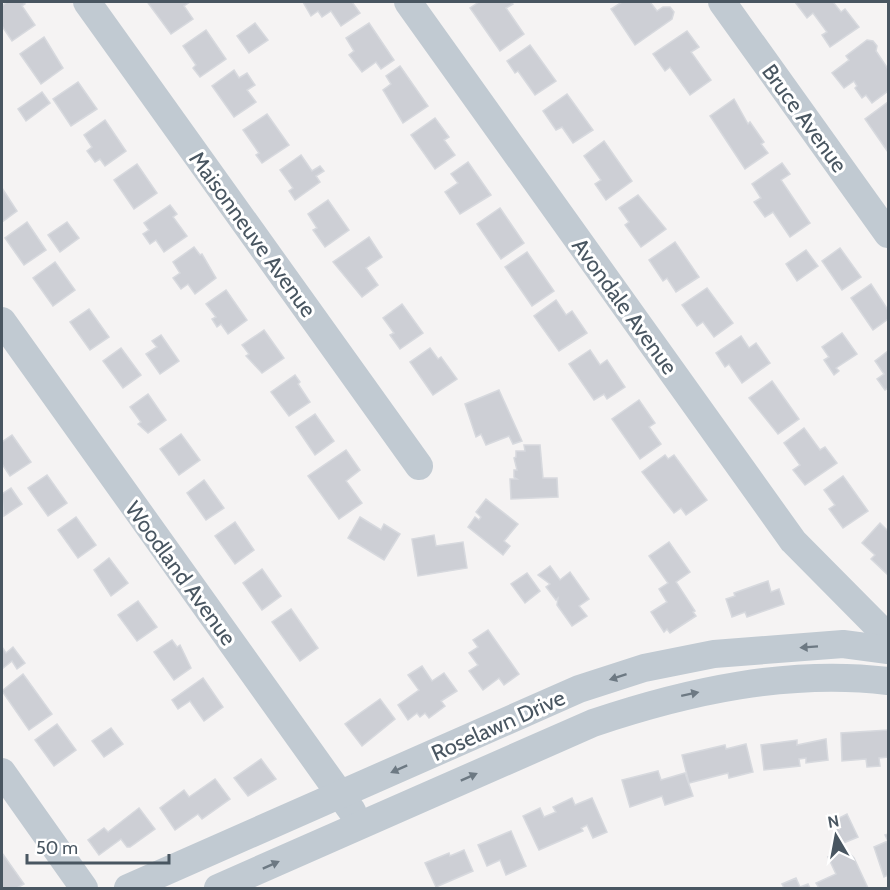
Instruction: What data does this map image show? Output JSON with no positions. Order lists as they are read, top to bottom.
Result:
{
  "streets": {
    "street": [
      "Bruce Avenue",
      "Maisonneuve Avenue",
      "Avondale Avenue",
      "Woodland Avenue",
      "Roselawn Drive"
    ]
  },
  "crossings": [
    ["Woodland Avenue", "Roselawn Drive"]
  ],
  "scale_bar": "50 m",
  "north": "top"
}
